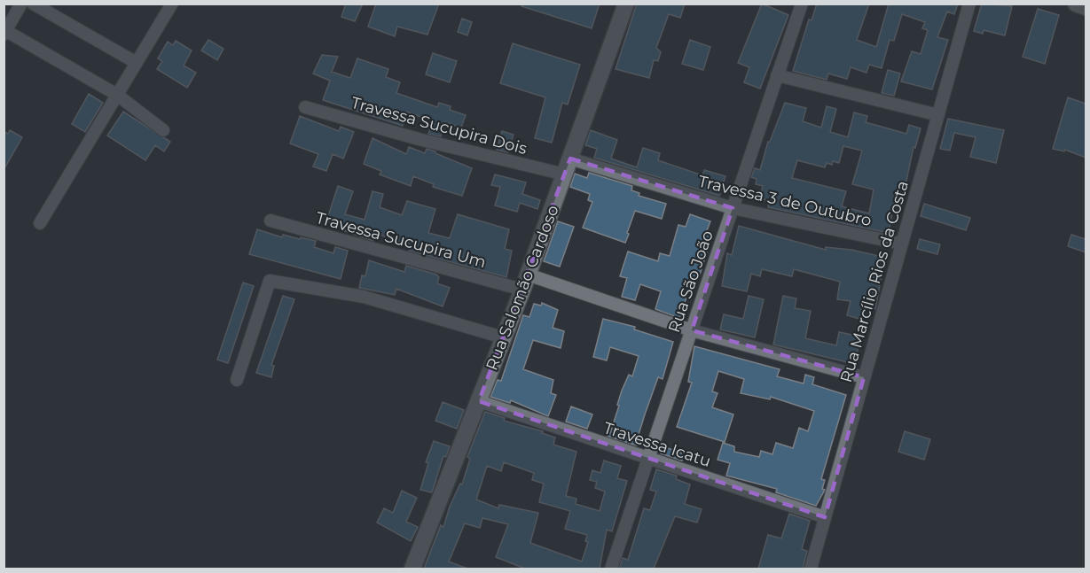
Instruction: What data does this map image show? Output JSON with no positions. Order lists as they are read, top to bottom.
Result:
{
  "streets": {
    "street": [
      "Travessa Sucupira Dois",
      "Travessa 3 de Outubro",
      "Travessa Sucupira Um",
      "Rua São João",
      "Rua Marcílio Rios da Costa",
      "Rua Salomão Cardoso",
      "Travessa Icatu"
    ]
  },
  "crossings": [
    ["Travessa Sucupira Dois", "Rua Salomão Cardoso"],
    ["Travessa 3 de Outubro", "Rua São João"],
    ["Travessa 3 de Outubro", "Rua Marcílio Rios da Costa"],
    ["Travessa 3 de Outubro", "Rua Salomão Cardoso"],
    ["Travessa Sucupira Um", "Rua Salomão Cardoso"],
    ["Rua São João", "Travessa Icatu"],
    ["Rua Marcílio Rios da Costa", "Travessa Icatu"],
    ["Rua Salomão Cardoso", "Travessa Icatu"]
  ]
}
